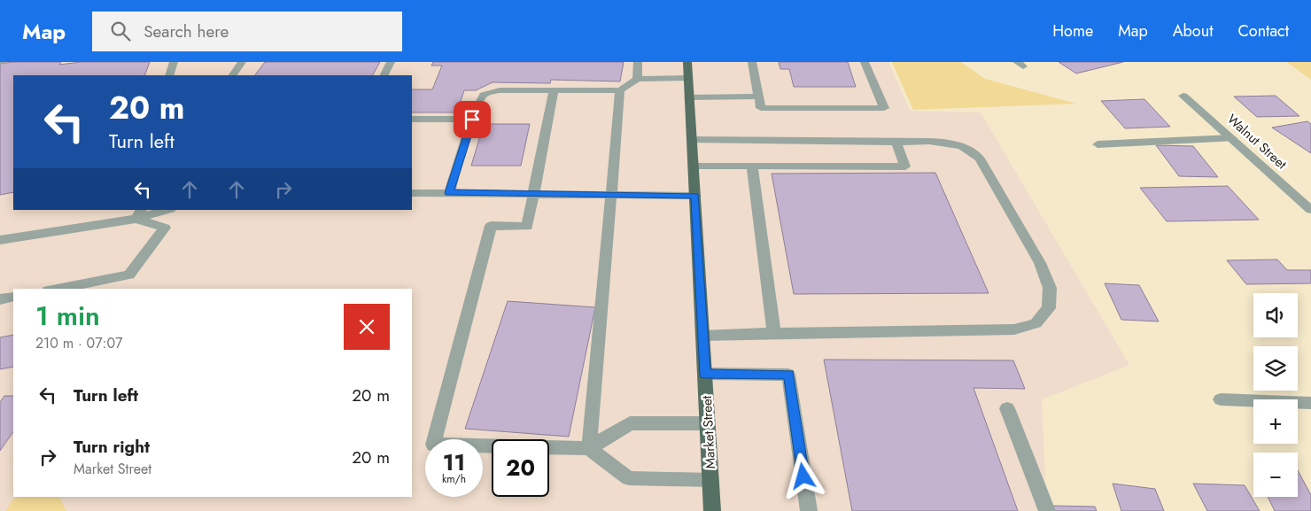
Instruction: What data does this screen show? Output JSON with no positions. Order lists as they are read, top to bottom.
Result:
{
  "streets": {
    "main road": ["Market Street"],
    "street": ["Walnut Street"]
  },
  "page": {
    "header": "Map",
    "search": "Search here",
    "nav": [
      "Home",
      "Map",
      "About",
      "Contact"
    ],
    "turn": ["20 m", "Turn left"],
    "heading": ["1 min", "210 m · 07:07"],
    "map_buttons": ["+", "−"],
    "list": [
      {
        "name": "Turn left",
        "value": "20 m"
      },
      {
        "name": "Turn right",
        "note": "Market Street",
        "value": "20 m"
      }
    ],
    "speed": "11 km/h",
    "limit": "20"
  }
}
